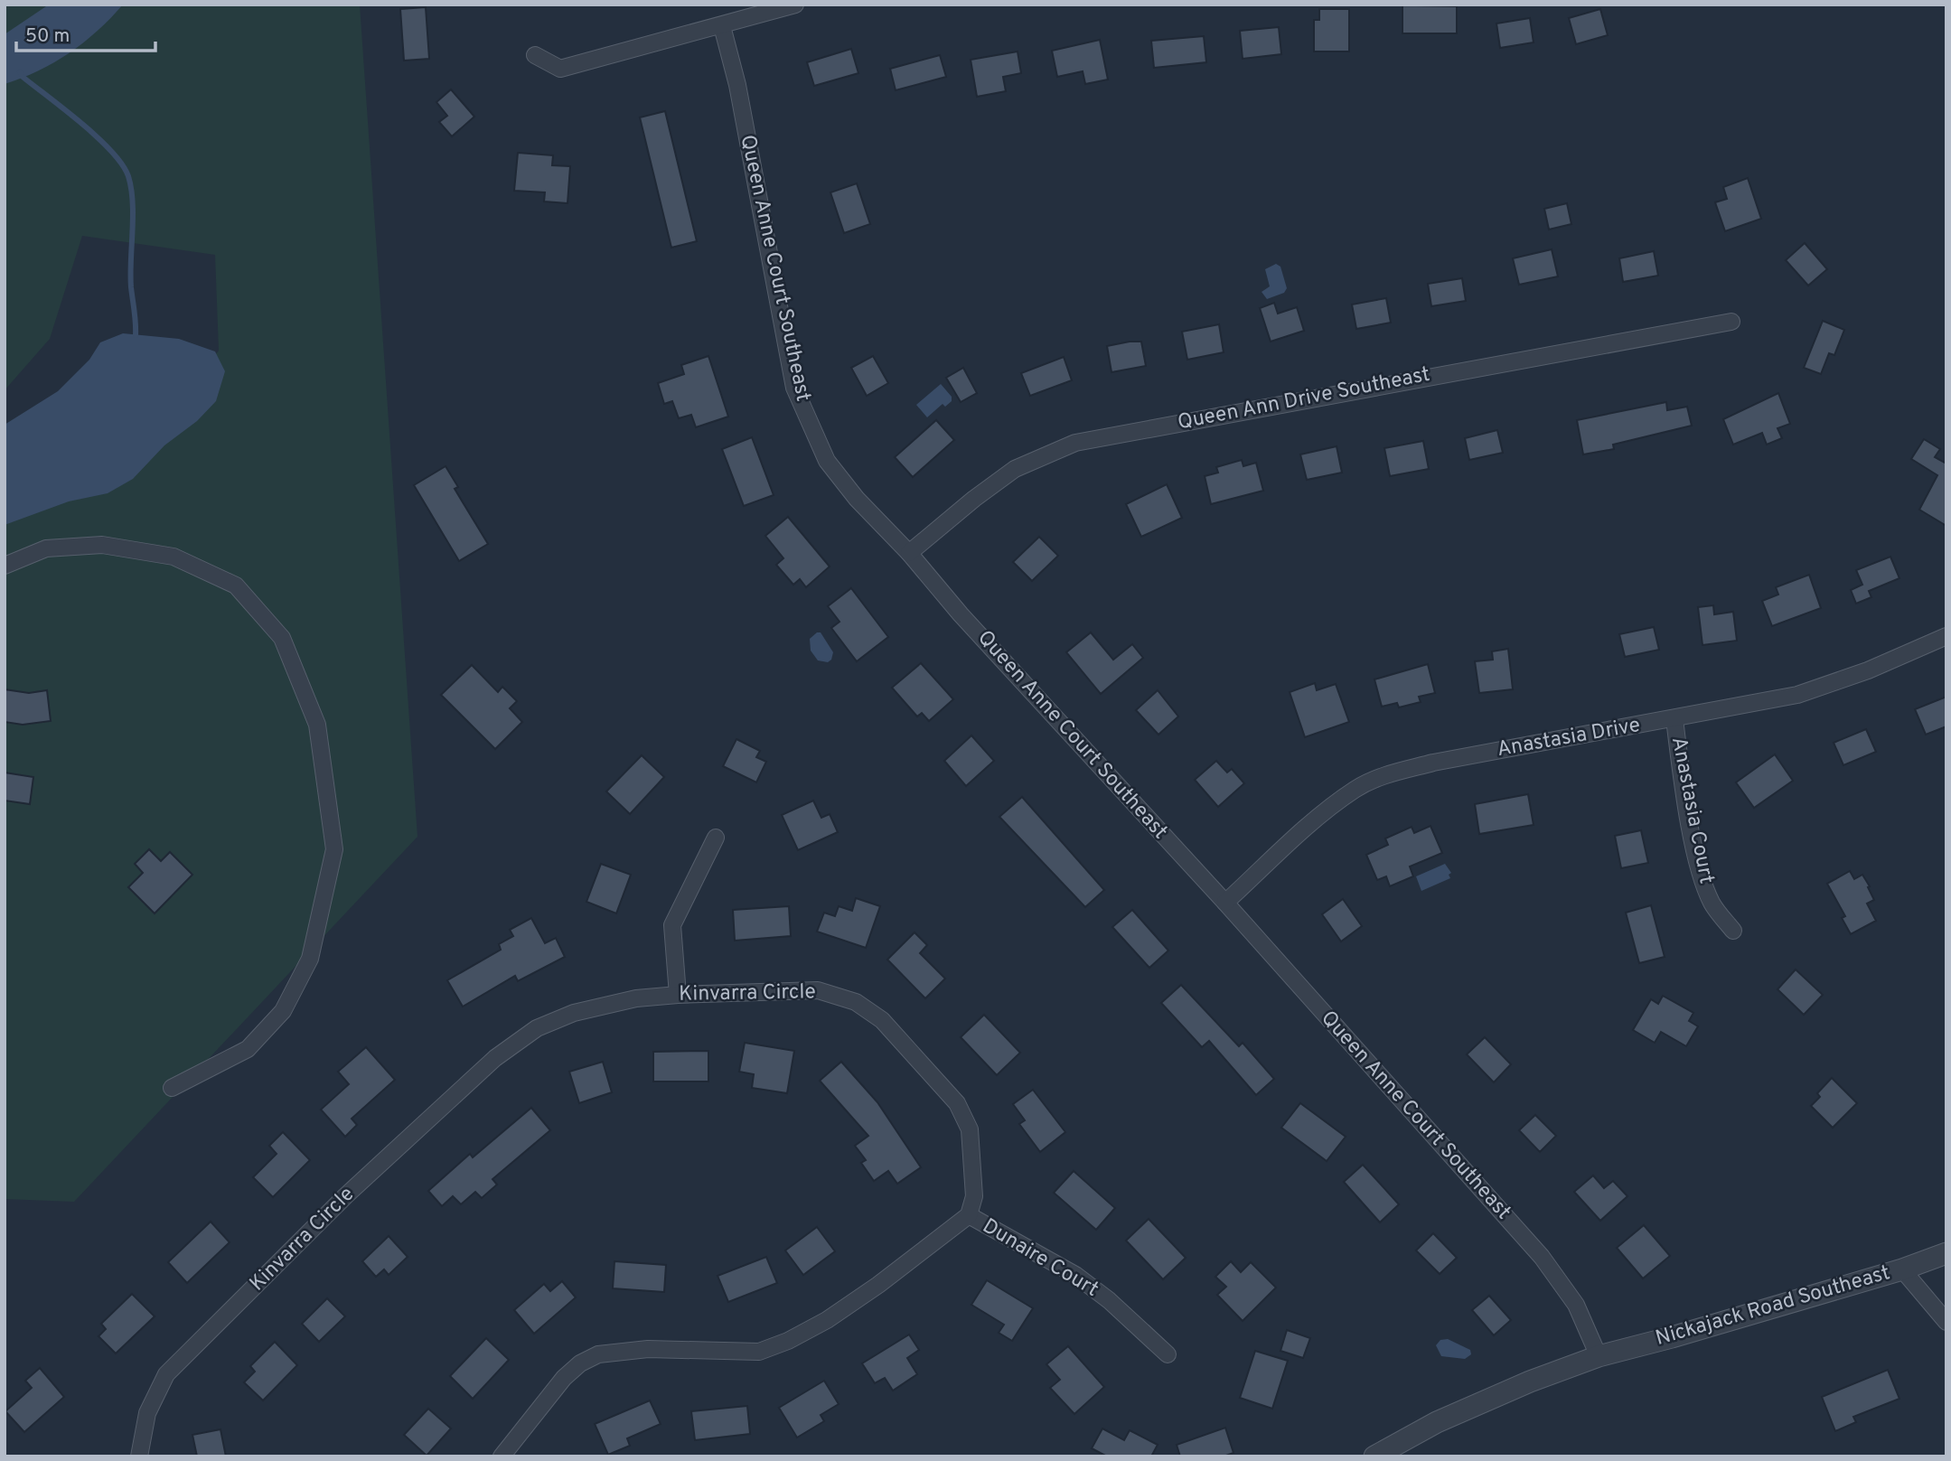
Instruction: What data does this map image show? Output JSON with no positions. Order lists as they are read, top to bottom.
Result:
{
  "streets": {
    "street": [
      "Queen Anne Court Southeast",
      "Queen Ann Drive Southeast",
      "Anastasia Drive",
      "Anastasia Court",
      "Kinvarra Circle",
      "Dunaire Court",
      "Nickajack Road Southeast"
    ]
  },
  "crossings": [
    ["Queen Anne Court Southeast", "Queen Ann Drive Southeast"],
    ["Queen Anne Court Southeast", "Anastasia Drive"],
    ["Queen Anne Court Southeast", "Nickajack Road Southeast"],
    ["Anastasia Drive", "Anastasia Court"],
    ["Kinvarra Circle", "Dunaire Court"]
  ],
  "scale_bar": "50 m"
}
